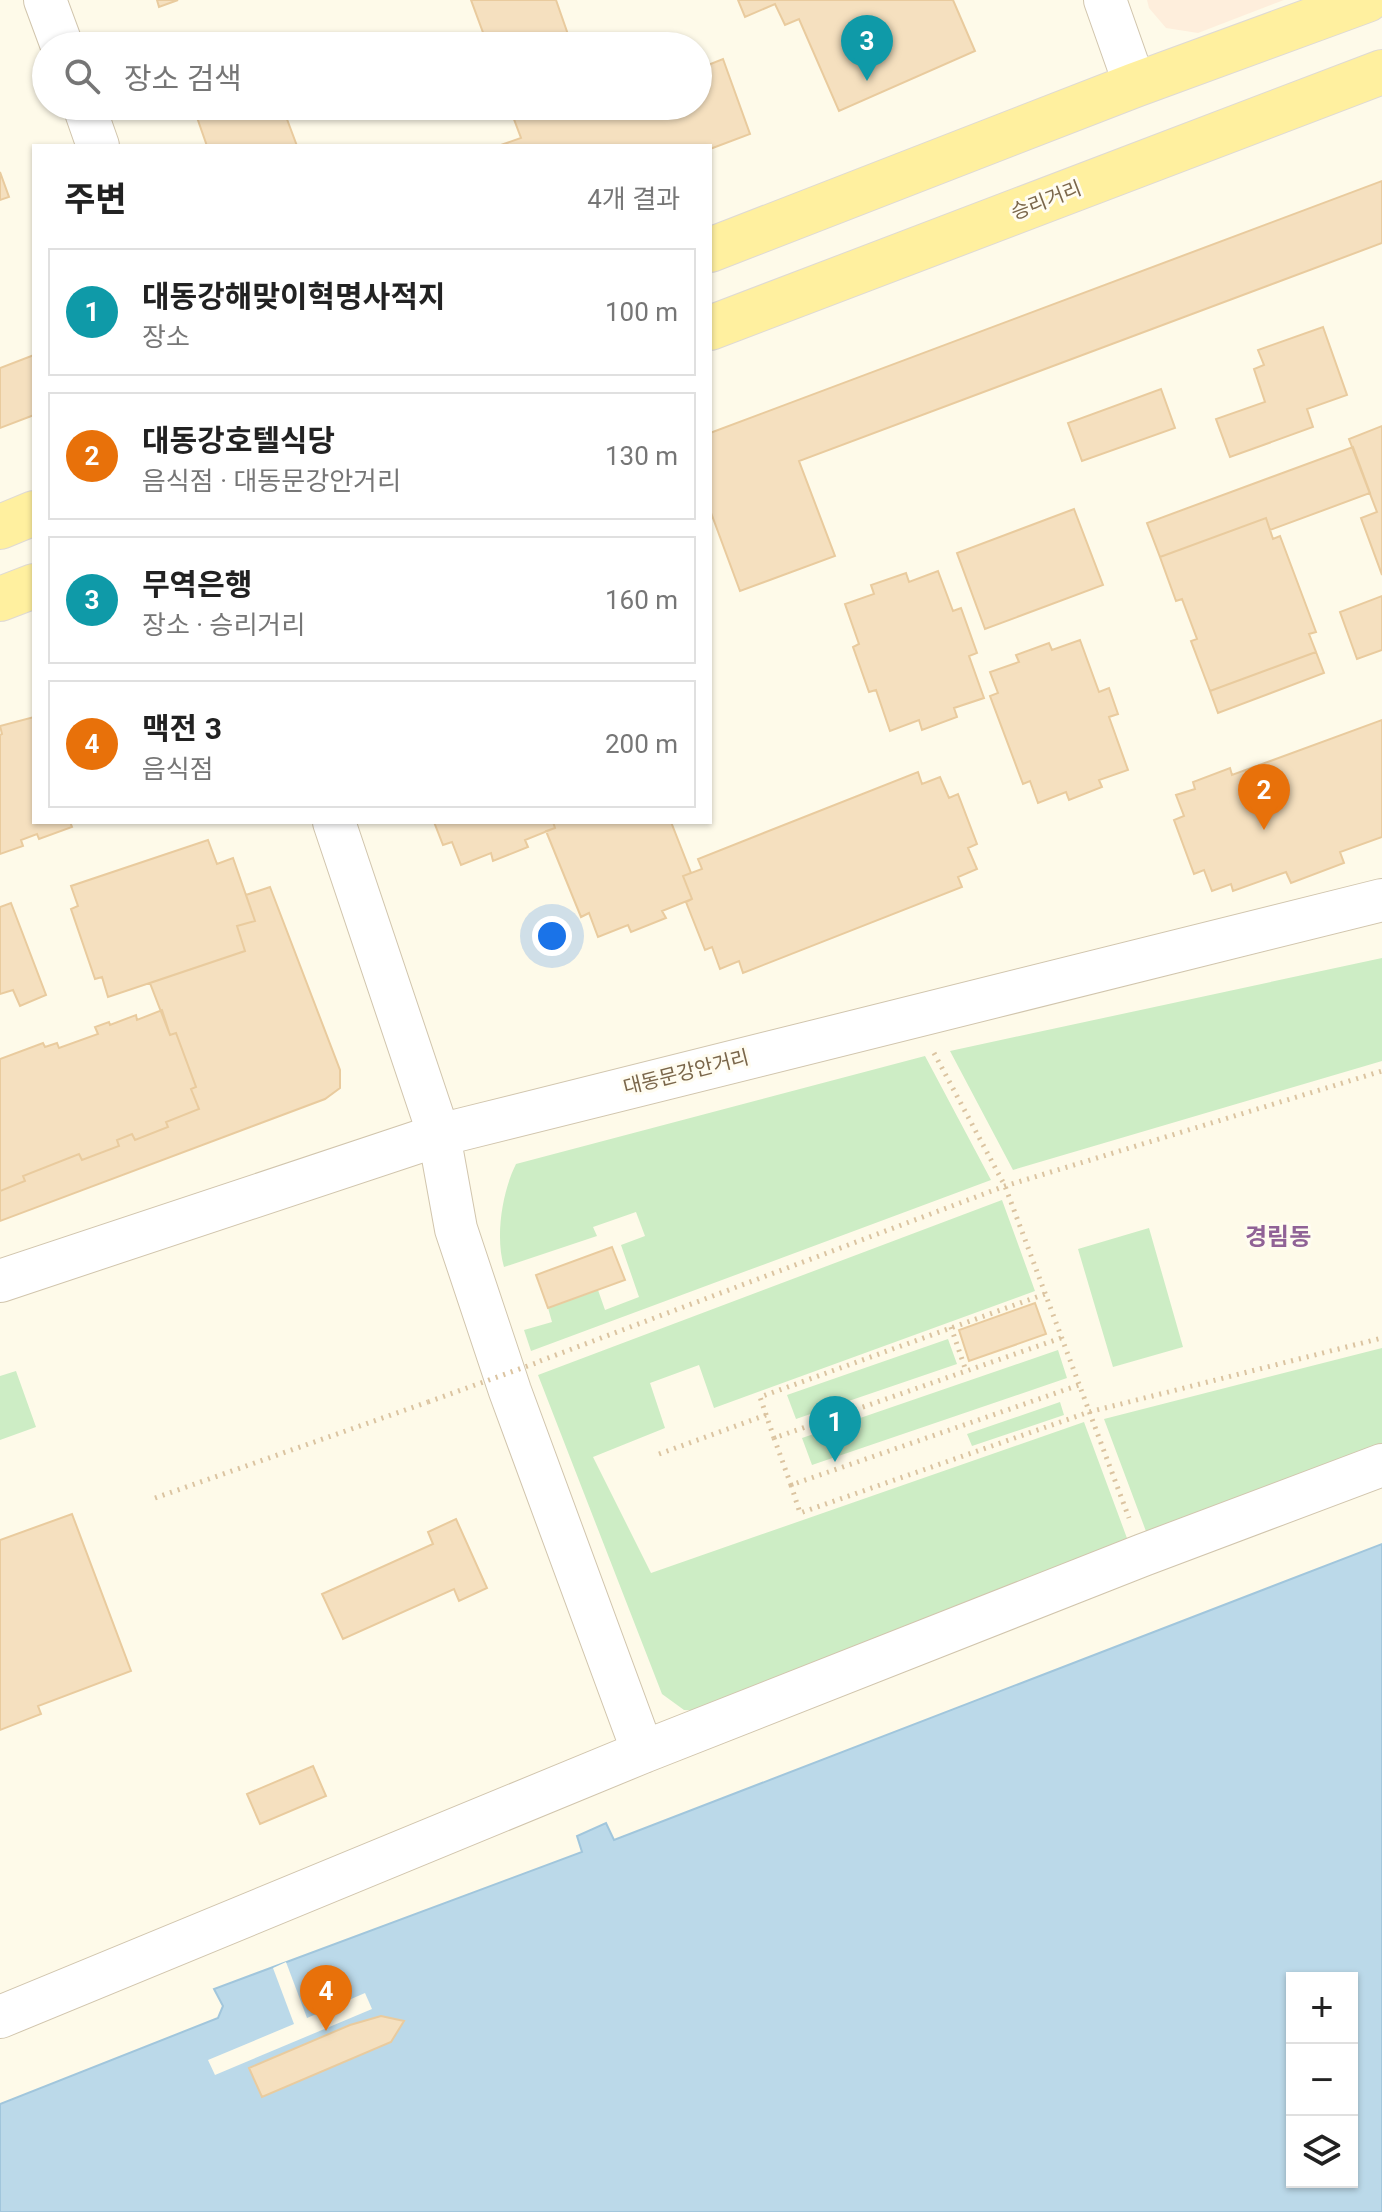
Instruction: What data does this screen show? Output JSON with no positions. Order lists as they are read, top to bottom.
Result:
{
  "streets": {
    "main road": ["승리거리"],
    "street": ["대동문강안거리"]
  },
  "districts": ["경림동"],
  "page": {
    "pins": [
      "3",
      "2",
      "1",
      "4"
    ],
    "search": "장소 검색",
    "heading": ["주변", "4개 결과"],
    "list": [
      {
        "mark": "1",
        "name": "대동강해맞이혁명사적지",
        "note": "장소",
        "value": "100 m"
      },
      {
        "mark": "2",
        "name": "대동강호텔식당",
        "note": "음식점 · 대동문강안거리",
        "value": "130 m"
      },
      {
        "mark": "3",
        "name": "무역은행",
        "note": "장소 · 승리거리",
        "value": "160 m"
      },
      {
        "mark": "4",
        "name": "맥전 3",
        "note": "음식점",
        "value": "200 m"
      }
    ],
    "map_buttons": ["+", "−"]
  }
}
